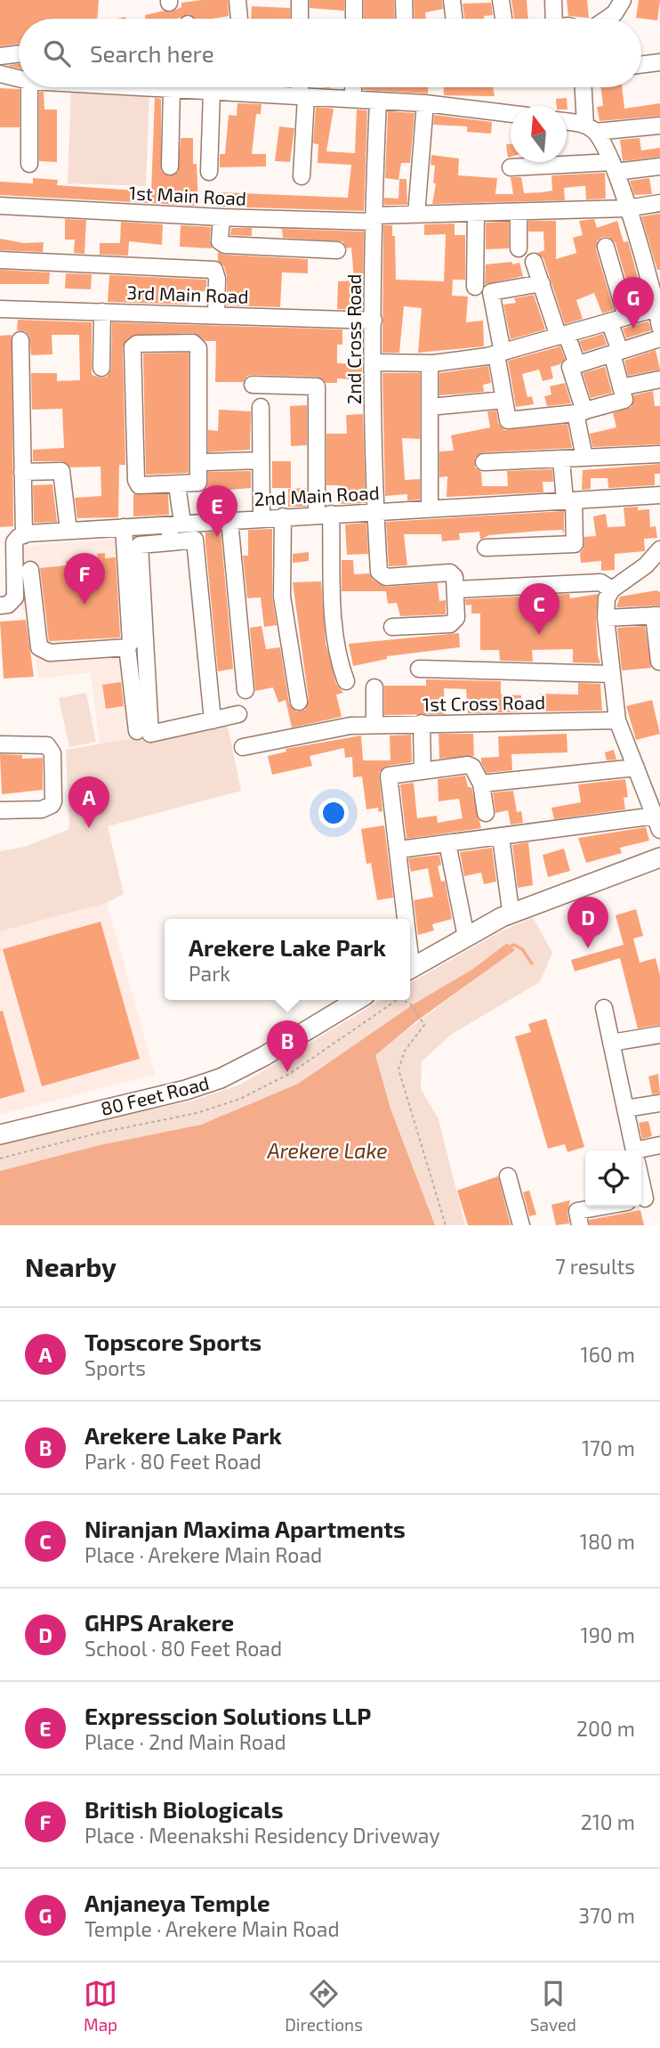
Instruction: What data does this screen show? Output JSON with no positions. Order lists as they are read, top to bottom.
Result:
{
  "streets": {
    "main road": ["80 Feet Road"],
    "street": [
      "1st Main Road",
      "3rd Main Road",
      "2nd Cross Road",
      "2nd Main Road",
      "1st Cross Road"
    ]
  },
  "crossings": [
    ["1st Main Road", "2nd Cross Road"],
    ["3rd Main Road", "2nd Cross Road"],
    ["2nd Cross Road", "2nd Main Road"]
  ],
  "water": ["Arekere Lake"],
  "north": "top",
  "page": {
    "search": "Search here",
    "pins": [
      "G",
      "E",
      "F",
      "C",
      "A",
      "D",
      "B"
    ],
    "popup": ["Arekere Lake Park", "Park"],
    "heading": ["Nearby", "7 results"],
    "list": [
      {
        "mark": "A",
        "name": "Topscore Sports",
        "note": "Sports",
        "value": "160 m"
      },
      {
        "mark": "B",
        "name": "Arekere Lake Park",
        "note": "Park · 80 Feet Road",
        "value": "170 m"
      },
      {
        "mark": "C",
        "name": "Niranjan Maxima Apartments",
        "note": "Place · Arekere Main Road",
        "value": "180 m"
      },
      {
        "mark": "D",
        "name": "GHPS Arakere",
        "note": "School · 80 Feet Road",
        "value": "190 m"
      },
      {
        "mark": "E",
        "name": "Expresscion Solutions LLP",
        "note": "Place · 2nd Main Road",
        "value": "200 m"
      },
      {
        "mark": "F",
        "name": "British Biologicals",
        "note": "Place · Meenakshi Residency Driveway",
        "value": "210 m"
      },
      {
        "mark": "G",
        "name": "Anjaneya Temple",
        "note": "Temple · Arekere Main Road",
        "value": "370 m"
      }
    ],
    "nav": ["Map", "Directions", "Saved"]
  }
}
